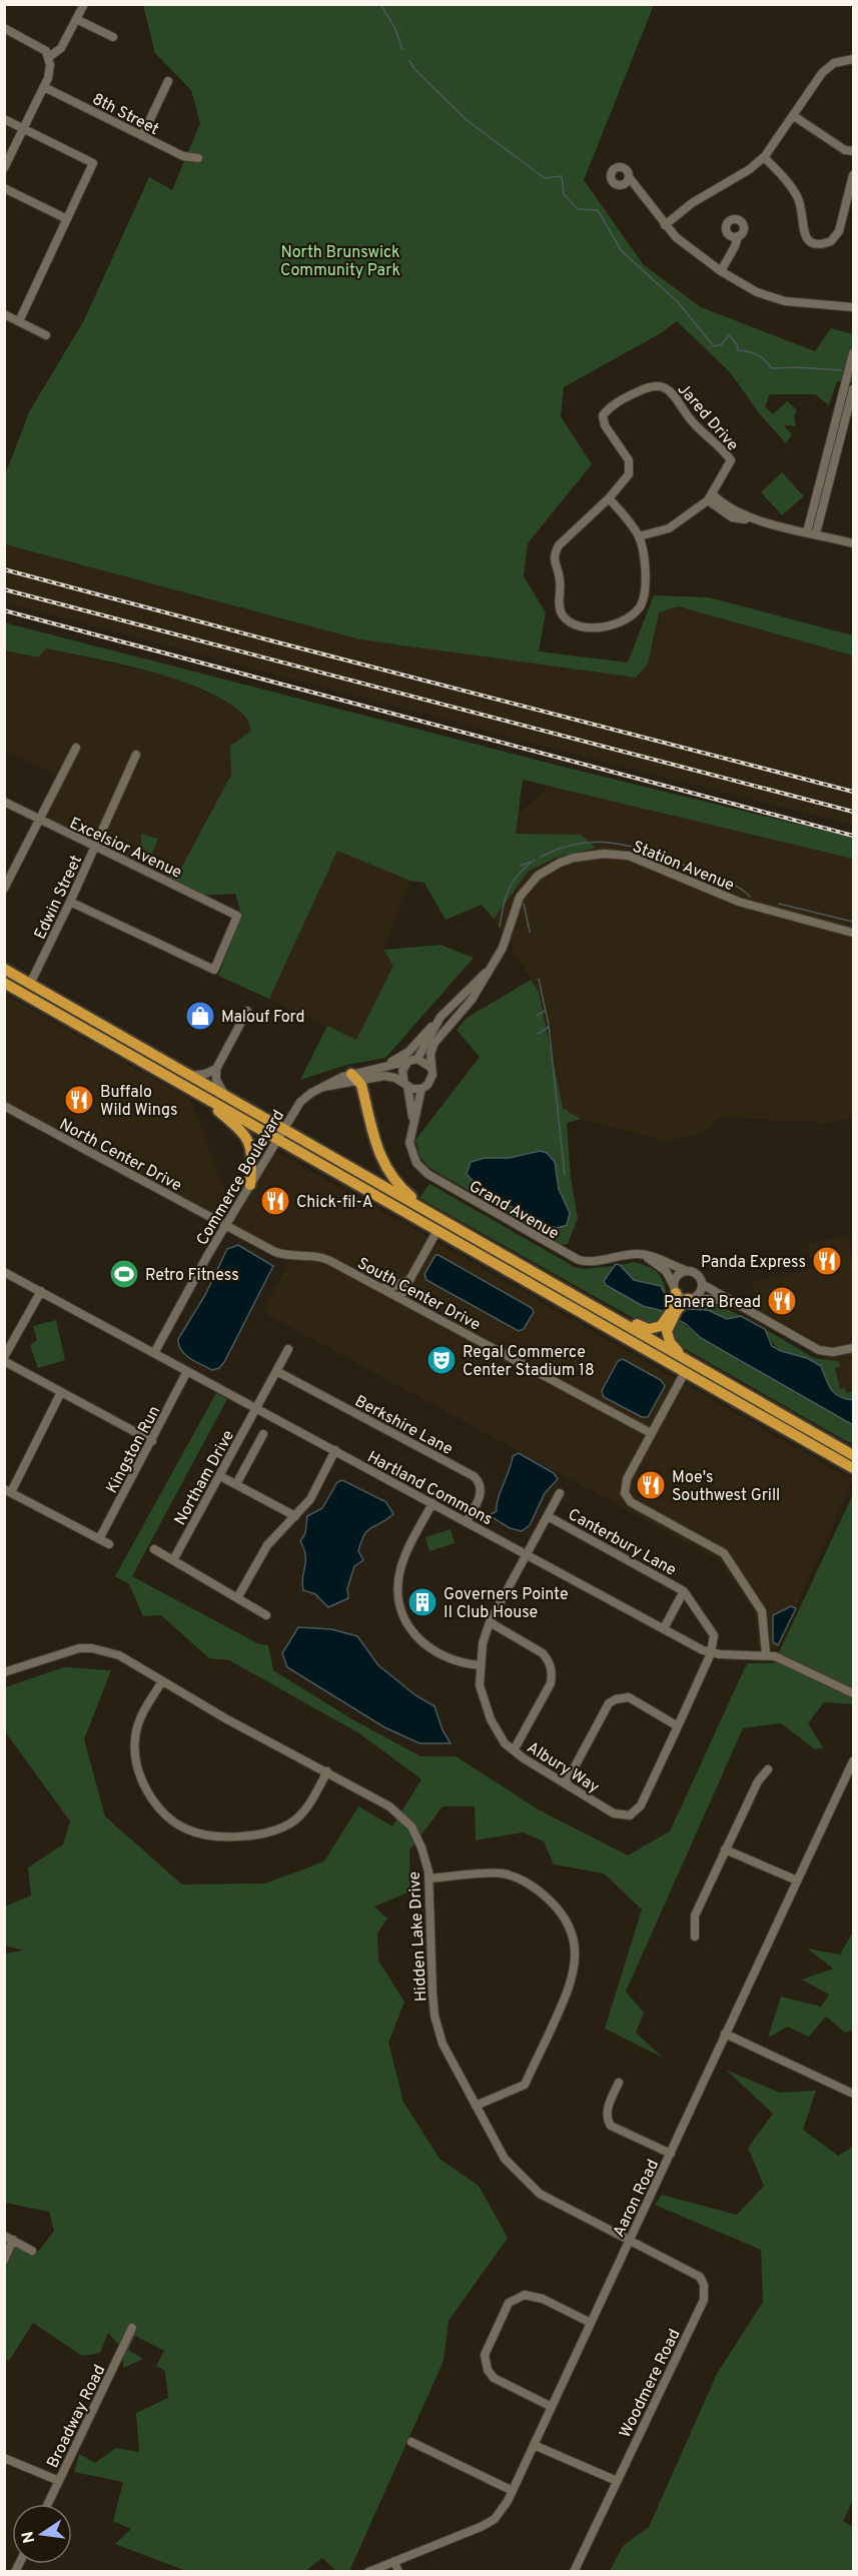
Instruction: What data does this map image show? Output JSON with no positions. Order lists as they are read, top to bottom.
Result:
{
  "streets": {
    "street": [
      "8th Street",
      "Jared Drive",
      "Excelsior Avenue",
      "Station Avenue",
      "Edwin Street",
      "North Center Drive",
      "Commerce Boulevard",
      "Grand Avenue",
      "South Center Drive",
      "Berkshire Lane",
      "Kingston Run",
      "Northam Drive",
      "Hartland Commons",
      "Canterbury Lane",
      "Albury Way",
      "Hidden Lake Drive",
      "Aaron Road",
      "Woodmere Road",
      "Broadway Road"
    ]
  },
  "crossings": [
    ["Excelsior Avenue", "Edwin Street"],
    ["Station Avenue", "Commerce Boulevard"],
    ["Station Avenue", "Grand Avenue"],
    ["North Center Drive", "Commerce Boulevard"],
    ["North Center Drive", "South Center Drive"],
    ["Commerce Boulevard", "Grand Avenue"],
    ["Commerce Boulevard", "South Center Drive"],
    ["Commerce Boulevard", "Hartland Commons"],
    ["Berkshire Lane", "Northam Drive"],
    ["Berkshire Lane", "Hartland Commons"],
    ["Kingston Run", "Hartland Commons"],
    ["Northam Drive", "Hartland Commons"],
    ["Hartland Commons", "Canterbury Lane"],
    ["Hartland Commons", "Albury Way"],
    ["Canterbury Lane", "Albury Way"],
    ["Hidden Lake Drive", "Aaron Road"],
    ["Hidden Lake Drive", "Woodmere Road"],
    ["Aaron Road", "Woodmere Road"]
  ],
  "parks": ["North Brunswick Community Park"],
  "places": {
    "shop": ["Malouf Ford"],
    "restaurant": [
      "Buffalo Wild Wings",
      "Chick-fil-A",
      "Panda Express",
      "Panera Bread",
      "Moe's Southwest Grill"
    ],
    "sports": ["Retro Fitness"],
    "theatre": ["Regal Commerce Center Stadium 18"],
    "building": ["Governers Pointe II Club House"]
  },
  "north": "left"
}
